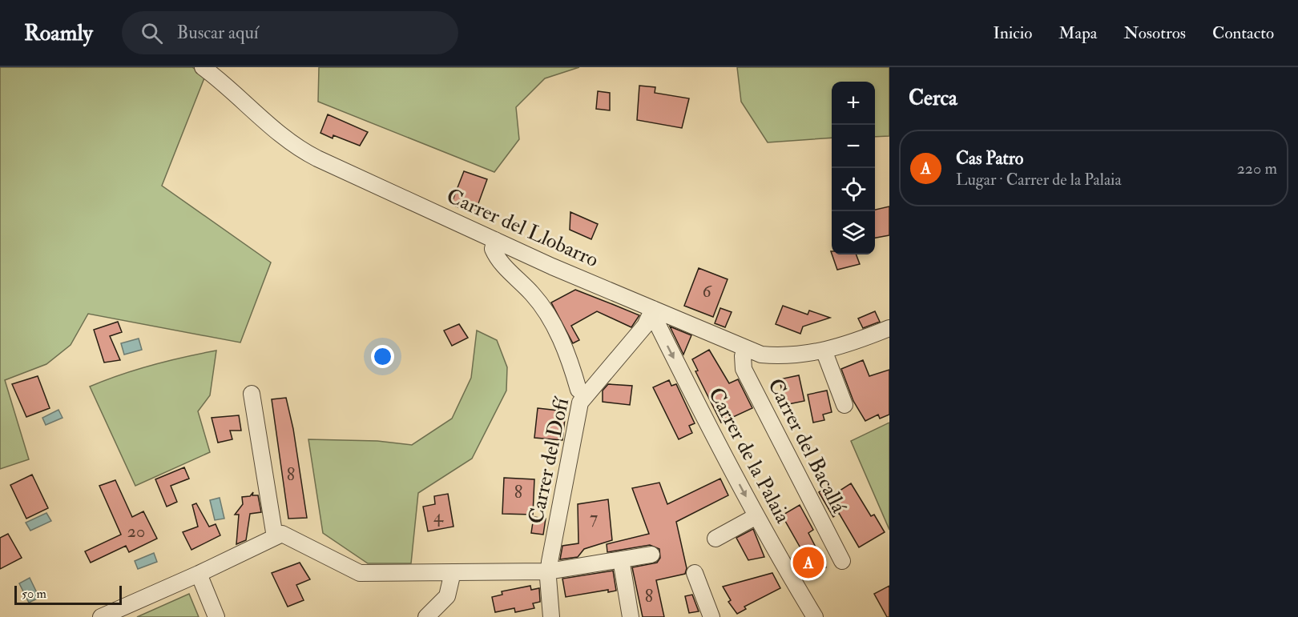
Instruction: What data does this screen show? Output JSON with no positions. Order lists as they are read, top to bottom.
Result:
{
  "streets": {
    "street": [
      "Carrer del Llobarro",
      "Carrer del Bacallá",
      "Carrer de la Palaia",
      "Carrer del Dofí"
    ]
  },
  "crossings": [
    ["Carrer del Llobarro", "Carrer del Bacallá"],
    ["Carrer del Llobarro", "Carrer de la Palaia"],
    ["Carrer del Llobarro", "Carrer del Dofí"],
    ["Carrer de la Palaia", "Carrer del Dofí"]
  ],
  "house_numbers": [
    "6",
    "8",
    "8",
    "4",
    "7",
    "20",
    "8"
  ],
  "scale_bar": "50 m",
  "page": {
    "header": "Roamly",
    "search": "Buscar aquí",
    "nav": [
      "Inicio",
      "Mapa",
      "Nosotros",
      "Contacto"
    ],
    "heading": "Cerca",
    "map_buttons": ["+", "−"],
    "list": [
      {
        "mark": "A",
        "name": "Cas Patro",
        "note": "Lugar · Carrer de la Palaia",
        "value": "220 m"
      }
    ],
    "pins": "A",
    "scale": "50 m"
  }
}
